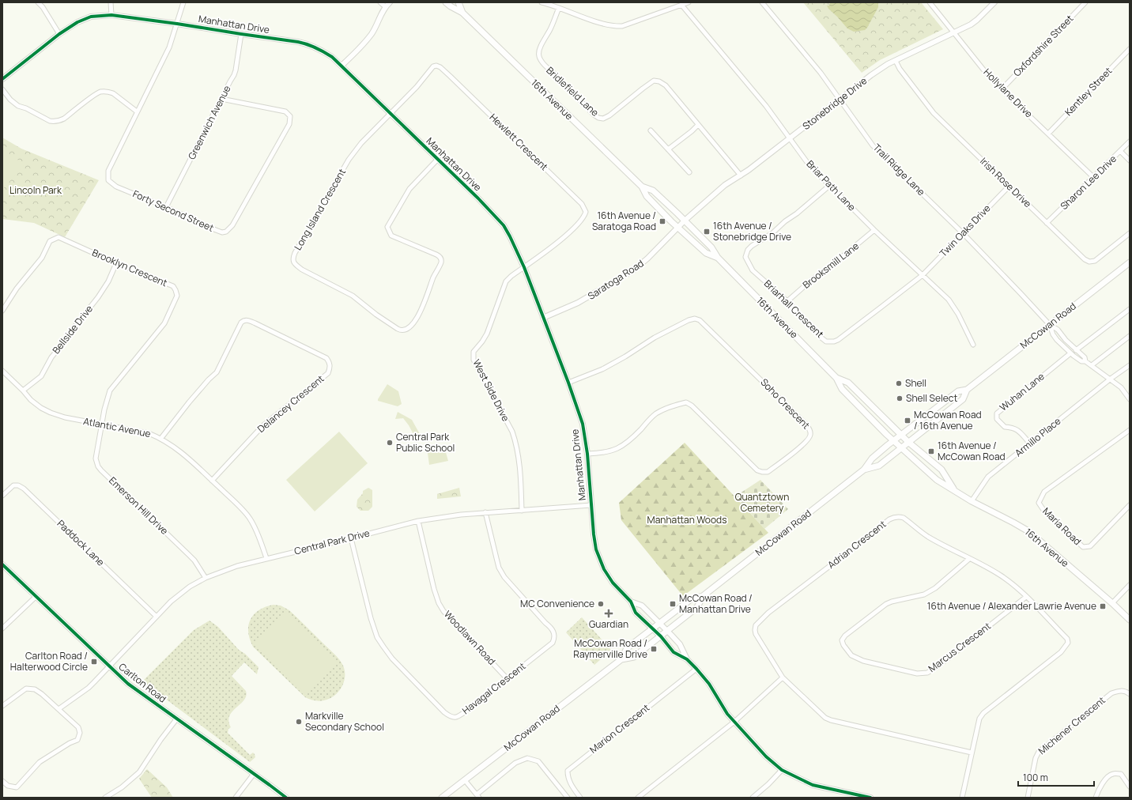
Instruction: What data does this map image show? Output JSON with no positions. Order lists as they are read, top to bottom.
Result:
{
  "streets": {
    "main road": ["16th Avenue", "McCowan Road"],
    "street": [
      "Manhattan Drive",
      "Oxfordshire Street",
      "Bridlefield Lane",
      "Kentley Street",
      "Hollylane Drive",
      "Stonebridge Drive",
      "Greenwich Avenue",
      "Hewlett Crescent",
      "Trail Ridge Lane",
      "Irish Rose Drive",
      "Sharon Lee Drive",
      "Briar Path Lane",
      "Long Island Crescent",
      "Forty Second Street",
      "Twin Oaks Drive",
      "Brooksmill Lane",
      "Brooklyn Crescent",
      "Saratoga Road",
      "Briarhall Crescent",
      "Bellside Drive",
      "West Side Drive",
      "Wuhan Lane",
      "Delancey Crescent",
      "Soho Crescent",
      "Atlantic Avenue",
      "Armillo Place",
      "Emerson Hill Drive",
      "Maria Road",
      "Central Park Drive",
      "Paddock Lane",
      "Adrian Crescent",
      "Woodlawn Road",
      "Marcus Crescent",
      "Carlton Road",
      "Havagal Crescent",
      "Michener Crescent",
      "Marion Crescent"
    ]
  },
  "crossings": [
    ["Manhattan Drive", "Greenwich Avenue"],
    ["Manhattan Drive", "Hewlett Crescent"],
    ["Manhattan Drive", "Long Island Crescent"],
    ["Manhattan Drive", "Forty Second Street"],
    ["Manhattan Drive", "Saratoga Road"],
    ["Manhattan Drive", "McCowan Road"],
    ["Manhattan Drive", "West Side Drive"],
    ["Manhattan Drive", "Soho Crescent"],
    ["Manhattan Drive", "Central Park Drive"],
    ["Oxfordshire Street", "Hollylane Drive"],
    ["Bridlefield Lane", "Stonebridge Drive"],
    ["Kentley Street", "Hollylane Drive"],
    ["Hollylane Drive", "Stonebridge Drive"],
    ["Hollylane Drive", "Sharon Lee Drive"],
    ["16th Avenue", "Stonebridge Drive"],
    ["16th Avenue", "Saratoga Road"],
    ["16th Avenue", "McCowan Road"],
    ["16th Avenue", "Armillo Place"],
    ["Stonebridge Drive", "Trail Ridge Lane"],
    ["Stonebridge Drive", "Irish Rose Drive"],
    ["Stonebridge Drive", "Briar Path Lane"],
    ["Stonebridge Drive", "Saratoga Road"],
    ["Greenwich Avenue", "Forty Second Street"],
    ["Hewlett Crescent", "Long Island Crescent"],
    ["Hewlett Crescent", "West Side Drive"],
    ["Trail Ridge Lane", "Twin Oaks Drive"],
    ["Trail Ridge Lane", "McCowan Road"],
    ["Irish Rose Drive", "Sharon Lee Drive"],
    ["Irish Rose Drive", "Twin Oaks Drive"],
    ["Briar Path Lane", "Twin Oaks Drive"],
    ["Briar Path Lane", "Brooksmill Lane"],
    ["Briar Path Lane", "Briarhall Crescent"],
    ["Twin Oaks Drive", "Briarhall Crescent"],
    ["Brooksmill Lane", "Briarhall Crescent"],
    ["Brooklyn Crescent", "Bellside Drive"],
    ["Brooklyn Crescent", "Atlantic Avenue"],
    ["Brooklyn Crescent", "Emerson Hill Drive"],
    ["Bellside Drive", "Atlantic Avenue"],
    ["West Side Drive", "Central Park Drive"],
    ["Wuhan Lane", "Armillo Place"],
    ["Delancey Crescent", "Atlantic Avenue"],
    ["Atlantic Avenue", "Emerson Hill Drive"],
    ["Atlantic Avenue", "Central Park Drive"],
    ["Emerson Hill Drive", "Central Park Drive"],
    ["Central Park Drive", "Paddock Lane"],
    ["Central Park Drive", "Woodlawn Road"],
    ["Central Park Drive", "Carlton Road"],
    ["Central Park Drive", "Havagal Crescent"],
    ["Adrian Crescent", "Marcus Crescent"],
    ["Woodlawn Road", "Havagal Crescent"]
  ],
  "parks": ["Lincoln Park", "Quantztown Cemetery", "Manhattan Woods"],
  "places": {
    "transit": [
      "16th Avenue / Saratoga Road",
      "16th Avenue / Stonebridge Drive",
      "McCowan Road / 16th Avenue",
      "16th Avenue / McCowan Road",
      "McCowan Road / Manhattan Drive",
      "16th Avenue / Alexander Lawrie Avenue",
      "McCowan Road / Raymerville Drive",
      "Carlton Road / Halterwood Circle"
    ],
    "other": [
      "Shell",
      "Shell Select",
      "Central Park Public School",
      "MC Convenience",
      "Markville Secondary School"
    ],
    "health": ["Guardian"]
  },
  "scale_bar": "100 m"
}
